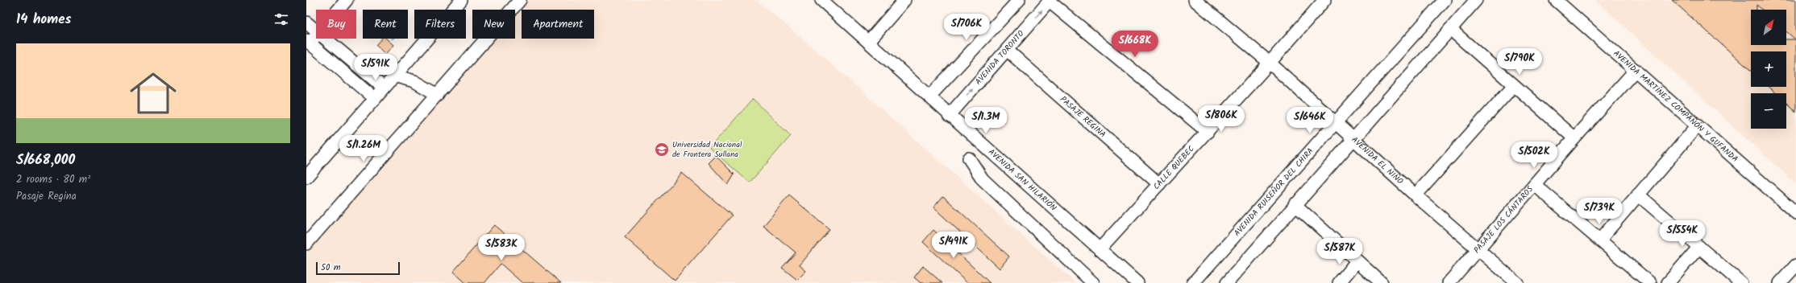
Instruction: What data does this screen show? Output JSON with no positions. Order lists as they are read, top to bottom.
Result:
{
  "streets": {
    "street": [
      "AVENIDA TORONTO",
      "AVENIDA MARTÍNEZ COMPAÑÓN Y GUFANDA",
      "PASAJE REGINA",
      "AVENIDA EL NIÑO",
      "CALLE QUEBEC",
      "AVENIDA SAN HILARIÓN",
      "AVENIDA RUISEÑOR DEL CHIRA",
      "PASAJE LOS CÁNTAROS"
    ]
  },
  "crossings": [
    ["AVENIDA TORONTO", "PASAJE REGINA"],
    ["AVENIDA TORONTO", "AVENIDA SAN HILARIÓN"],
    ["AVENIDA MARTÍNEZ COMPAÑÓN Y GUFANDA", "PASAJE LOS CÁNTAROS"],
    ["PASAJE REGINA", "CALLE QUEBEC"],
    ["AVENIDA EL NIÑO", "CALLE QUEBEC"],
    ["AVENIDA EL NIÑO", "AVENIDA RUISEÑOR DEL CHIRA"],
    ["AVENIDA EL NIÑO", "PASAJE LOS CÁNTAROS"],
    ["CALLE QUEBEC", "AVENIDA SAN HILARIÓN"]
  ],
  "places": {
    "school or university": ["Universidad Nacional de Frontera Sullana"]
  },
  "scale_bar": "50 m",
  "north": "top right",
  "page": {
    "heading": "14 homes",
    "map_buttons": ["+", "−"],
    "chip": [
      "Buy",
      "Rent",
      "Filters",
      "New",
      "Apartment"
    ],
    "price": [
      "S/706K",
      "S/668K",
      "S/790K",
      "S/591K",
      "S/806K",
      "S/1.3M",
      "S/646K",
      "S/1.26M",
      "S/502K",
      "S/739K",
      "S/554K",
      "S/491K",
      "S/583K",
      "S/587K"
    ],
    "list": [
      {
        "name": "S/668,000",
        "note": "2 rooms · 80 m² · Pasaje Regina"
      }
    ],
    "scale": "50 m"
  }
}
